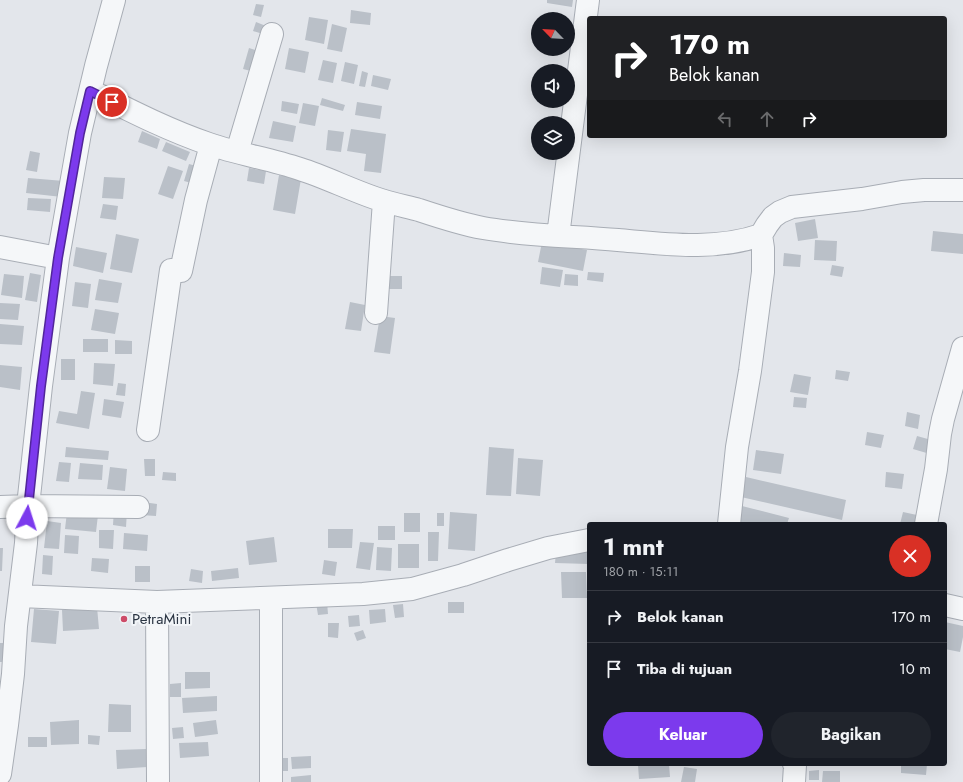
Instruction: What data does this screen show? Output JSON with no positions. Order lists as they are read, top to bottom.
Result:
{
  "places": ["PetraMini"],
  "north": "top left",
  "page": {
    "turn": ["170 m", "Belok kanan"],
    "heading": ["1 mnt", "180 m · 15:11"],
    "list": [
      {
        "name": "Belok kanan",
        "value": "170 m"
      },
      {
        "name": "Tiba di tujuan",
        "value": "10 m"
      }
    ],
    "buttons": ["Keluar", "Bagikan"]
  }
}
